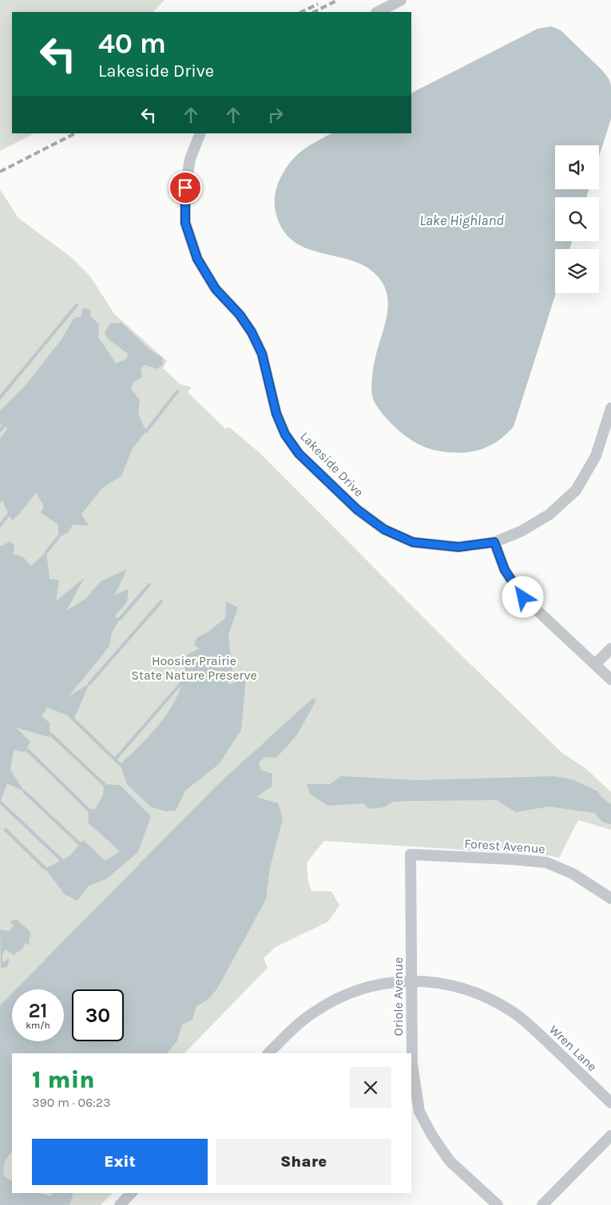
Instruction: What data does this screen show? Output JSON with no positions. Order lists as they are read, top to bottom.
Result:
{
  "streets": {
    "street": [
      "Lakeside Drive",
      "Forest Avenue",
      "Oriole Avenue",
      "Wren Lane"
    ]
  },
  "crossings": [
    ["Forest Avenue", "Oriole Avenue"],
    ["Oriole Avenue", "Wren Lane"]
  ],
  "water": ["Lake Highland"],
  "parks": ["Hoosier Prairie State Nature Preserve"],
  "page": {
    "turn": ["40 m", "Lakeside Drive"],
    "speed": "21 km/h",
    "limit": "30",
    "heading": ["1 min", "390 m · 06:23"],
    "buttons": ["Exit", "Share"]
  }
}
